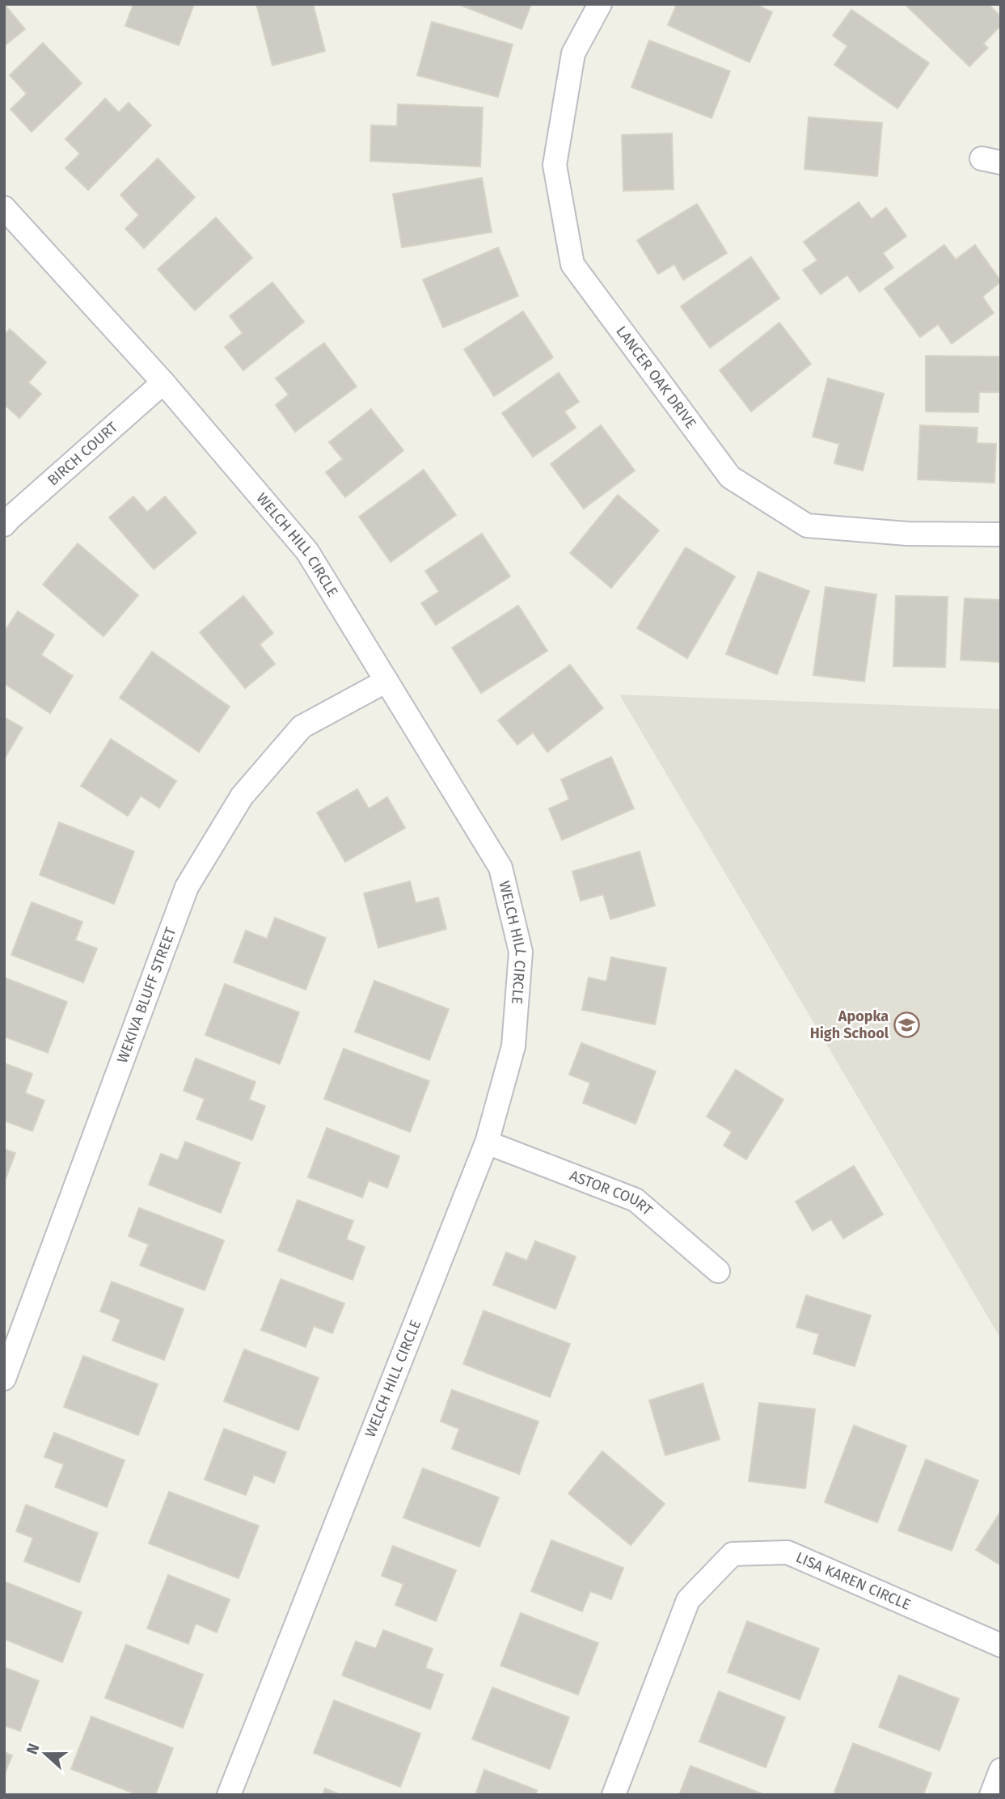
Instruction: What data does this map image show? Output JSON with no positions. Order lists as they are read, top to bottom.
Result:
{
  "streets": {
    "street": [
      "LANCER OAK DRIVE",
      "BIRCH COURT",
      "WELCH HILL CIRCLE",
      "WEKIVA BLUFF STREET",
      "ASTOR COURT",
      "LISA KAREN CIRCLE"
    ]
  },
  "crossings": [
    ["BIRCH COURT", "WELCH HILL CIRCLE"],
    ["WELCH HILL CIRCLE", "WEKIVA BLUFF STREET"],
    ["WELCH HILL CIRCLE", "ASTOR COURT"]
  ],
  "places": {
    "school or university": ["Apopka High School"]
  },
  "north": "left"
}
